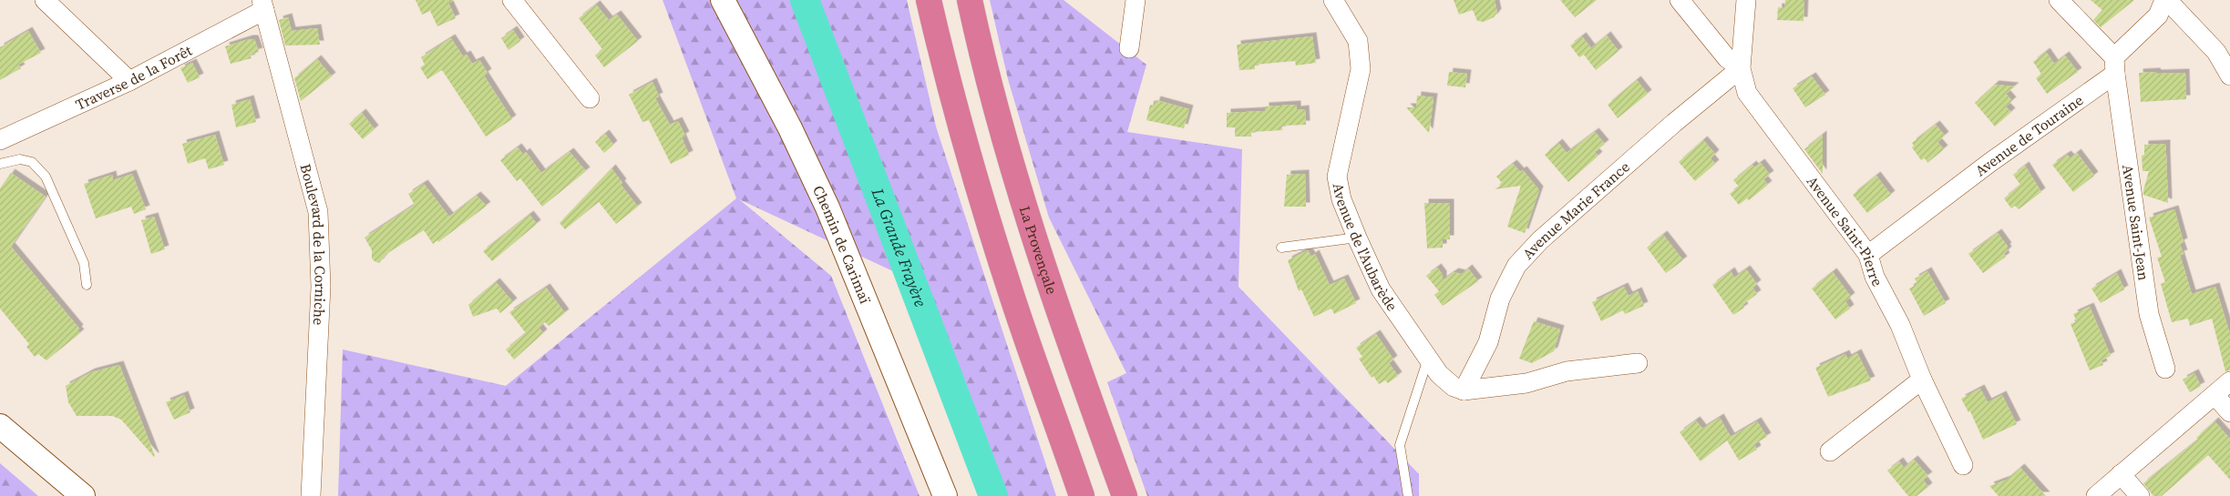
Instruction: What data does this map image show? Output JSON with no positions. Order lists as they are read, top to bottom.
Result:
{
  "streets": {
    "highway": ["La Provençale"],
    "street": [
      "Traverse de la Forêt",
      "Avenue de Touraine",
      "Avenue Marie France",
      "Avenue Saint-Jean",
      "Avenue Saint-Pierre",
      "Chemin de Carimaï",
      "Boulevard de la Corniche",
      "Avenue de l'Aubarède"
    ]
  },
  "crossings": [
    ["Traverse de la Forêt", "Boulevard de la Corniche"],
    ["Avenue de Touraine", "Avenue Saint-Jean"],
    ["Avenue de Touraine", "Avenue Saint-Pierre"],
    ["Avenue Marie France", "Avenue Saint-Pierre"],
    ["Avenue Marie France", "Avenue de l'Aubarède"]
  ],
  "water": ["La Grande Frayère"]
}
